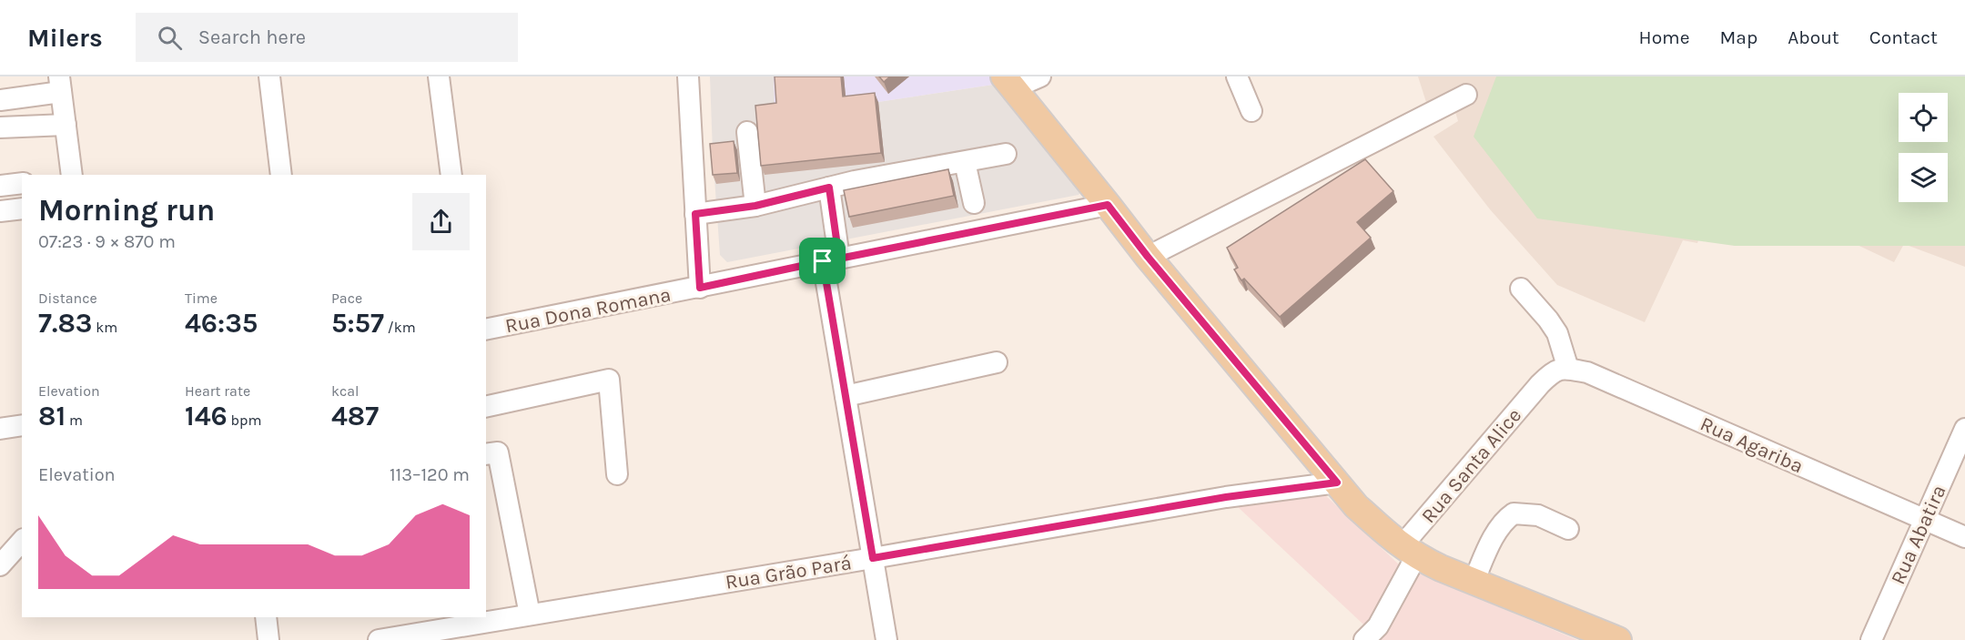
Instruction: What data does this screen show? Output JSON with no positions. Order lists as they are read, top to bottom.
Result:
{
  "streets": {
    "street": [
      "Rua Dona Romana",
      "Rua Agariba",
      "Rua Santa Alice",
      "Rua Abatira",
      "Rua Grão Pará"
    ]
  },
  "crossings": [
    ["Rua Agariba", "Rua Santa Alice"],
    ["Rua Agariba", "Rua Abatira"]
  ],
  "page": {
    "header": "Milers",
    "search": "Search here",
    "nav": [
      "Home",
      "Map",
      "About",
      "Contact"
    ],
    "heading": ["Morning run", "07:23 · 9 × 870 m"],
    "stats": [
      ["Distance", "7.83 km"],
      ["Time", "46:35"],
      ["Pace", "5:57 /km"],
      ["Elevation", "81 m"],
      ["Heart rate", "146 bpm"],
      ["kcal", "487"]
    ],
    "chart": ["Elevation", "113–120 m"]
  }
}
